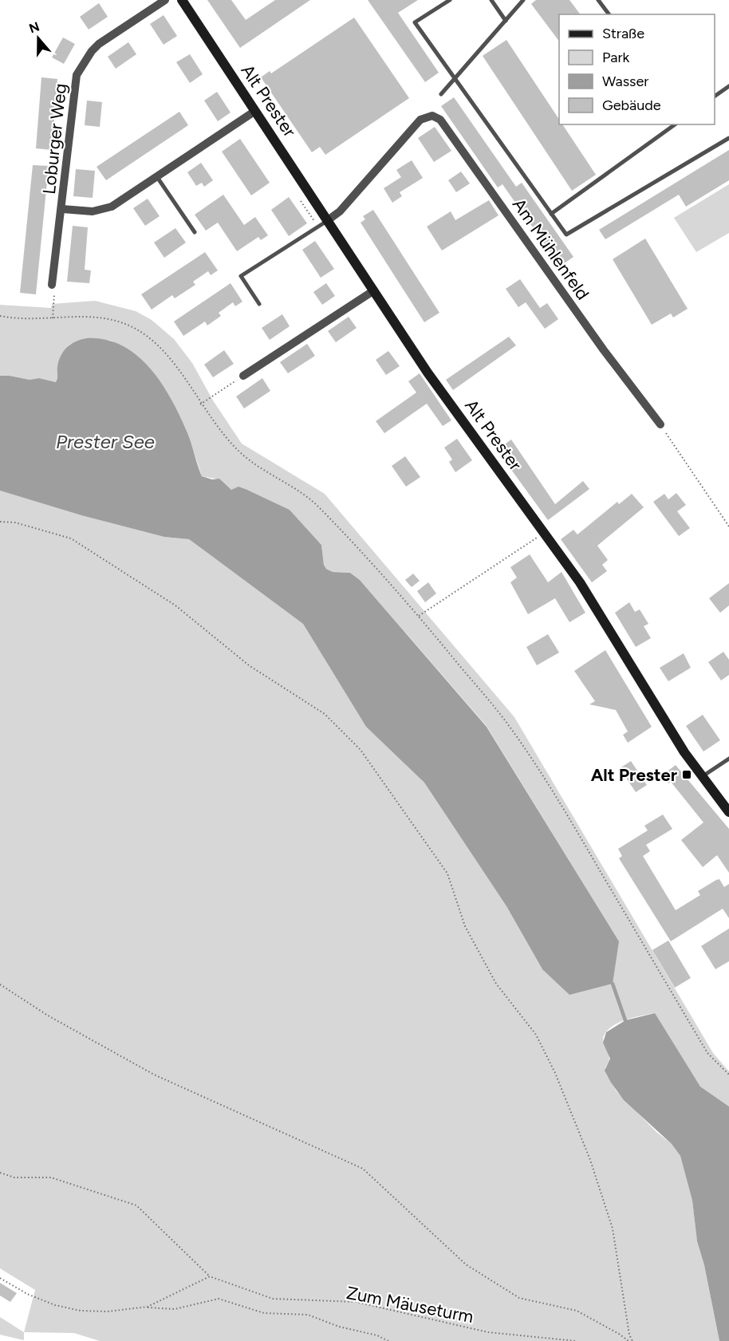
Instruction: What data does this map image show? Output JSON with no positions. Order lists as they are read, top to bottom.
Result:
{
  "streets": {
    "main road": ["Alt Prester"],
    "street": ["Loburger Weg", "Am Mühlenfeld"],
    "path": ["Zum Mäuseturm"]
  },
  "crossings": [
    ["Alt Prester", "Loburger Weg"],
    ["Alt Prester", "Am Mühlenfeld"]
  ],
  "water": ["Prester See"],
  "places": {
    "transit": ["Alt Prester"]
  },
  "legend": [
    "Straße",
    "Park",
    "Wasser",
    "Gebäude"
  ],
  "north": "top"
}
